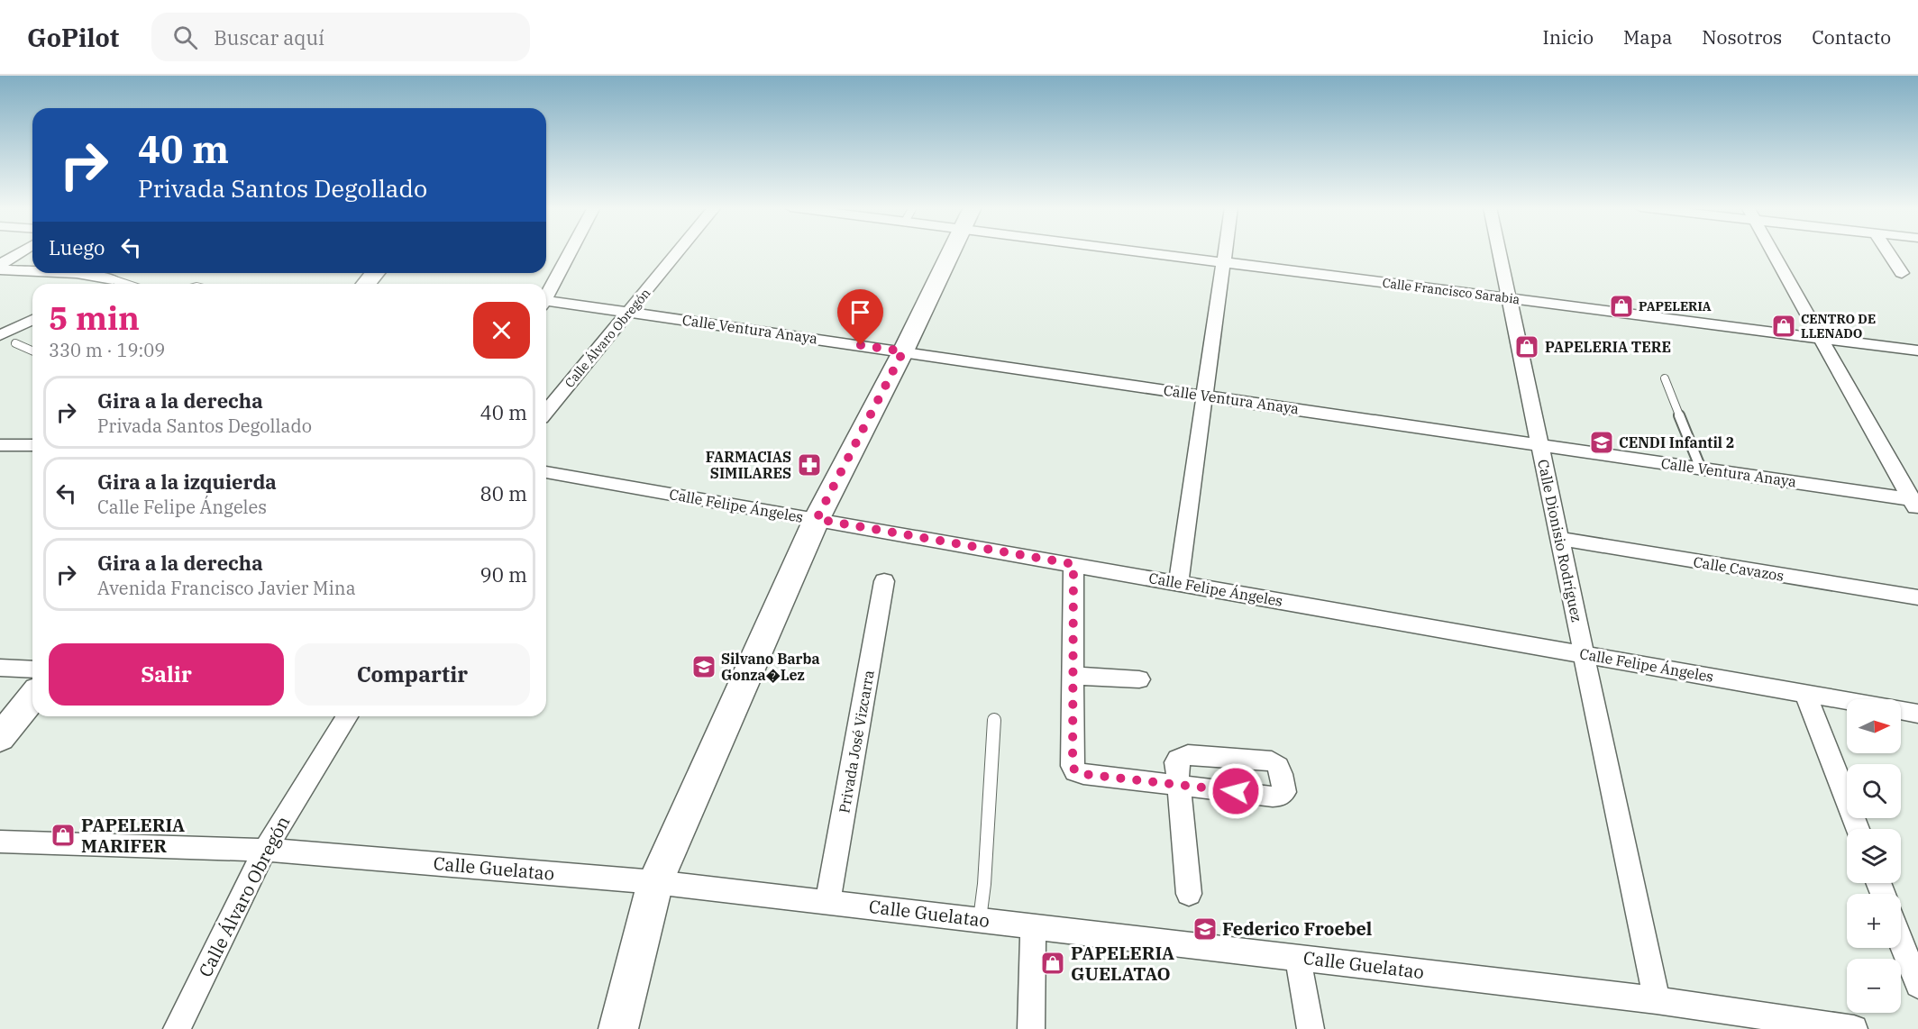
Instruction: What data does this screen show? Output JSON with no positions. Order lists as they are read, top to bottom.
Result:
{
  "streets": {
    "street": [
      "Calle Francisco Sarabia",
      "Calle Ventura Anaya",
      "Calle Álvaro Obregón",
      "Calle Felipe Ángeles",
      "Calle Dionisio Rodríguez",
      "Calle Cavazos",
      "Privada José Vizcarra",
      "Calle Guelatao"
    ]
  },
  "crossings": [
    ["Calle Francisco Sarabia", "Calle Dionisio Rodríguez"],
    ["Calle Ventura Anaya", "Calle Álvaro Obregón"],
    ["Calle Ventura Anaya", "Calle Dionisio Rodríguez"],
    ["Calle Álvaro Obregón", "Calle Guelatao"],
    ["Calle Felipe Ángeles", "Calle Dionisio Rodríguez"],
    ["Calle Dionisio Rodríguez", "Calle Cavazos"],
    ["Calle Dionisio Rodríguez", "Calle Guelatao"],
    ["Privada José Vizcarra", "Calle Guelatao"]
  ],
  "places": {
    "shop": [
      "PAPELERIA",
      "CENTRO DE LLENADO",
      "PAPELERIA TERE",
      "PAPELERIA MARIFER",
      "PAPELERIA GUELATAO"
    ],
    "school or university": ["CENDI Infantil 2", "Silvano Barba Gonza�Lez", "Federico Froebel"],
    "pharmacy": ["FARMACIAS SIMILARES"]
  },
  "north": "right",
  "page": {
    "header": "GoPilot",
    "search": "Buscar aquí",
    "nav": [
      "Inicio",
      "Mapa",
      "Nosotros",
      "Contacto"
    ],
    "turn": ["40 m", "Privada Santos Degollado"],
    "then": "Luego",
    "heading": ["5 min", "330 m · 19:09"],
    "list": [
      {
        "name": "Gira a la derecha",
        "note": "Privada Santos Degollado",
        "value": "40 m"
      },
      {
        "name": "Gira a la izquierda",
        "note": "Calle Felipe Ángeles",
        "value": "80 m"
      },
      {
        "name": "Gira a la derecha",
        "note": "Avenida Francisco Javier Mina",
        "value": "90 m"
      }
    ],
    "buttons": ["Salir", "Compartir"],
    "map_buttons": ["+", "−"]
  }
}
